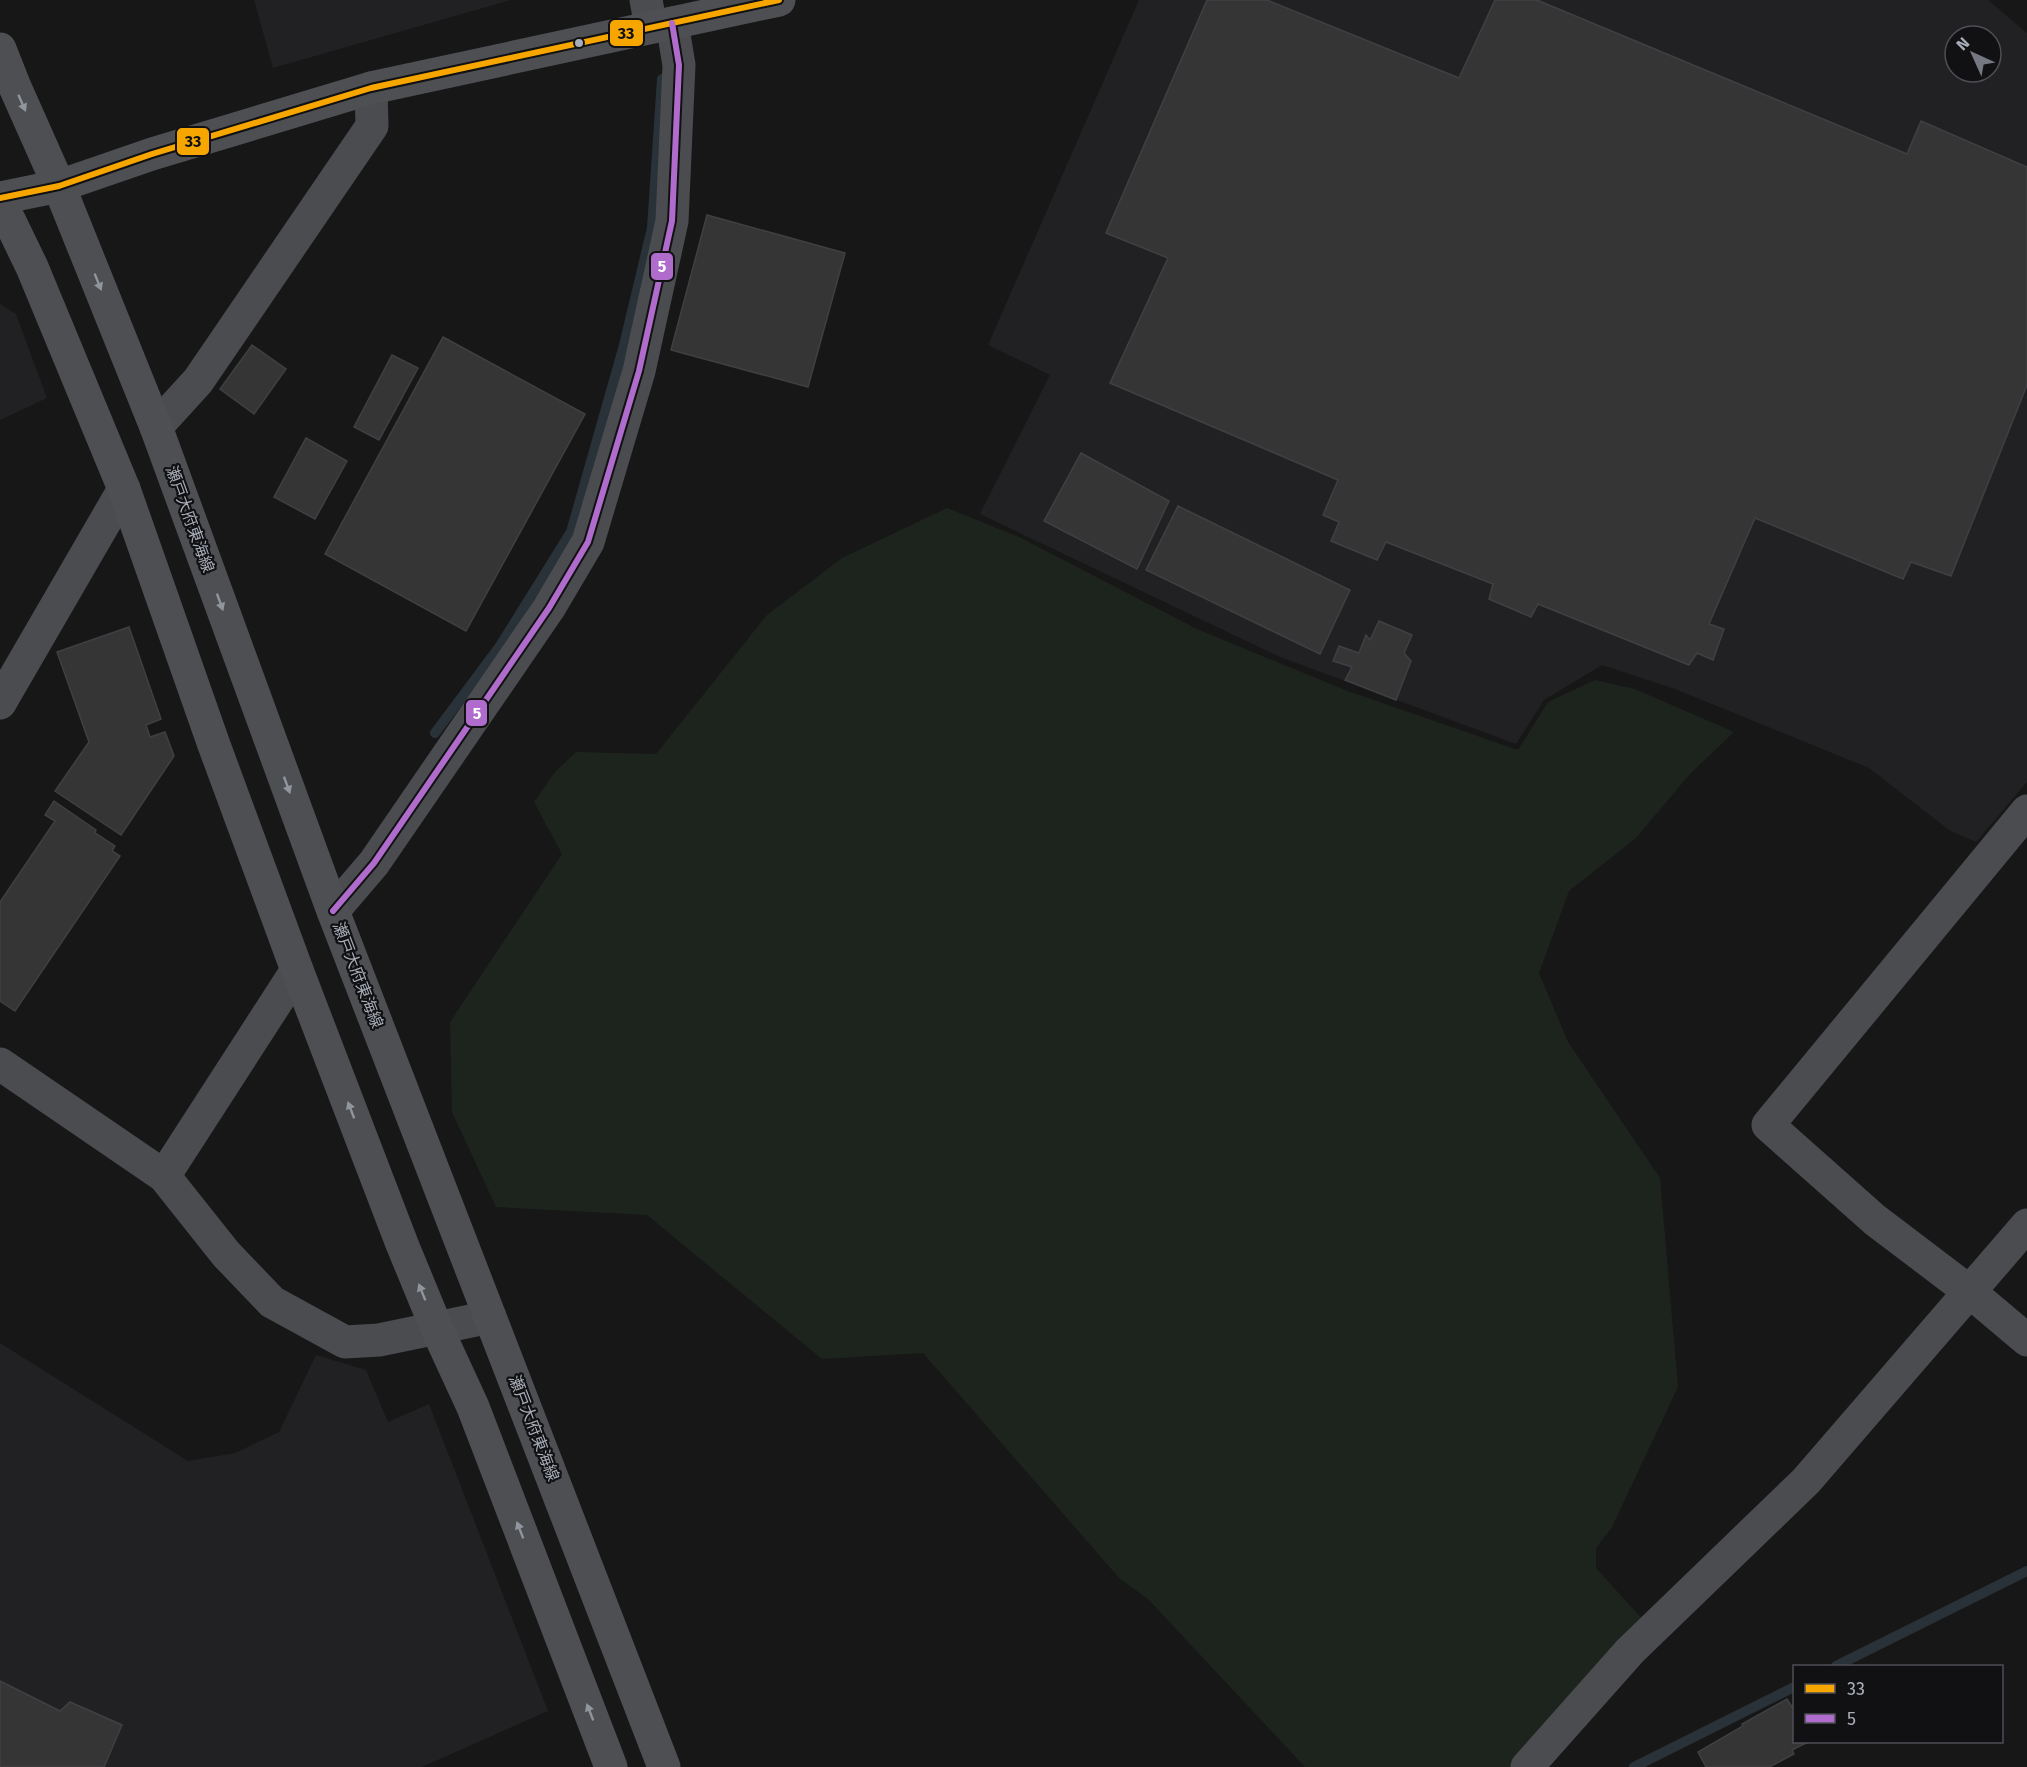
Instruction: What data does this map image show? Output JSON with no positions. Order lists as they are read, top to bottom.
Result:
{
  "streets": {
    "main road": ["瀬戸大府東海線"]
  },
  "lines": ["transit line 33", "transit line 5"],
  "legend": ["33", "5"],
  "north": "top left"
}
